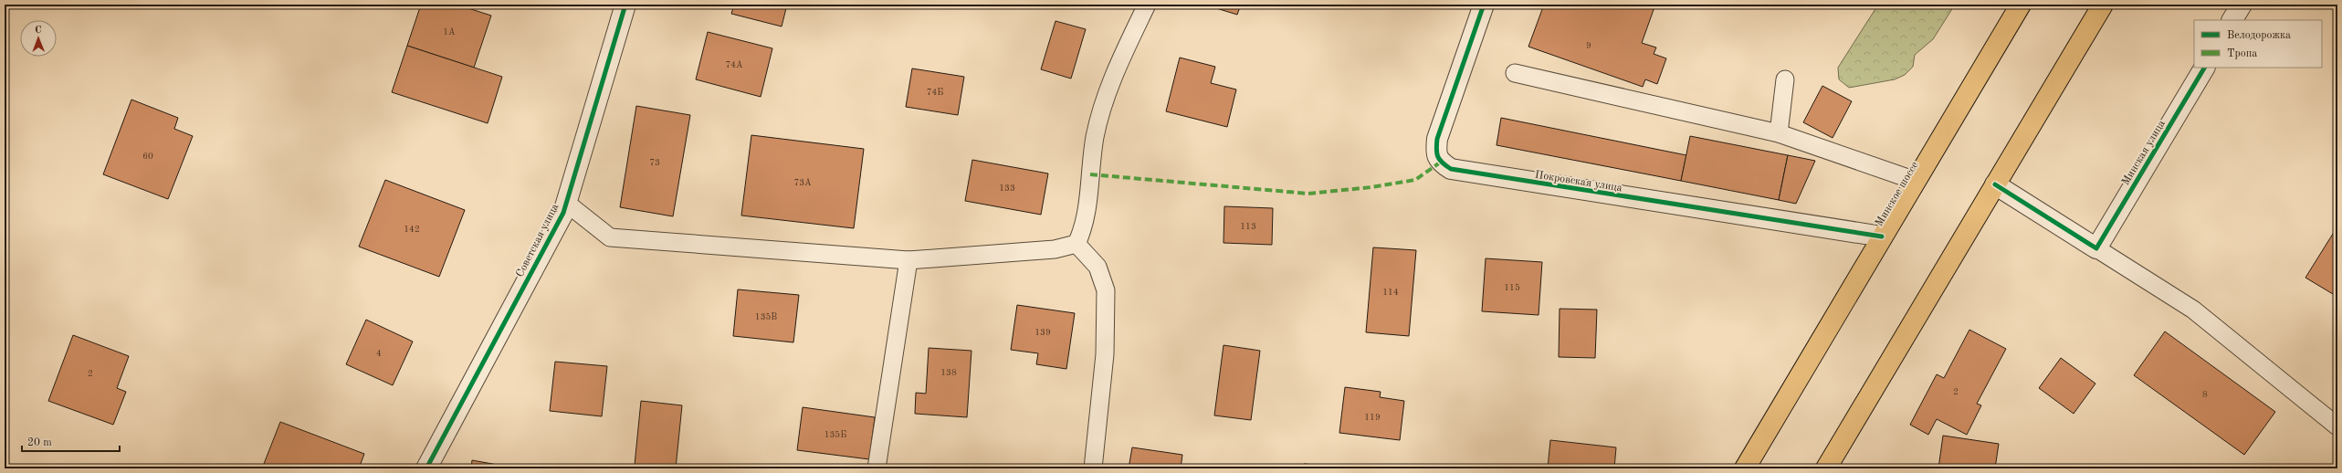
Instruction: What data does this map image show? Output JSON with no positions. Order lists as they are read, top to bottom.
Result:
{
  "streets": {
    "highway": ["Минское шоссе"],
    "street": ["Минская улица", "Покровская улица", "Советская улица"]
  },
  "crossings": [
    ["Покровская улица", "Минское шоссе"]
  ],
  "house_numbers": [
    "1А",
    "9",
    "74А",
    "74Б",
    "60",
    "73",
    "73А",
    "133",
    "113",
    "142",
    "115",
    "114",
    "135В",
    "139",
    "4",
    "138",
    "2",
    "2",
    "8",
    "119",
    "135Б"
  ],
  "legend": ["Велодорожка", "Тропа"],
  "scale_bar": "20 m",
  "north": "top"
}
